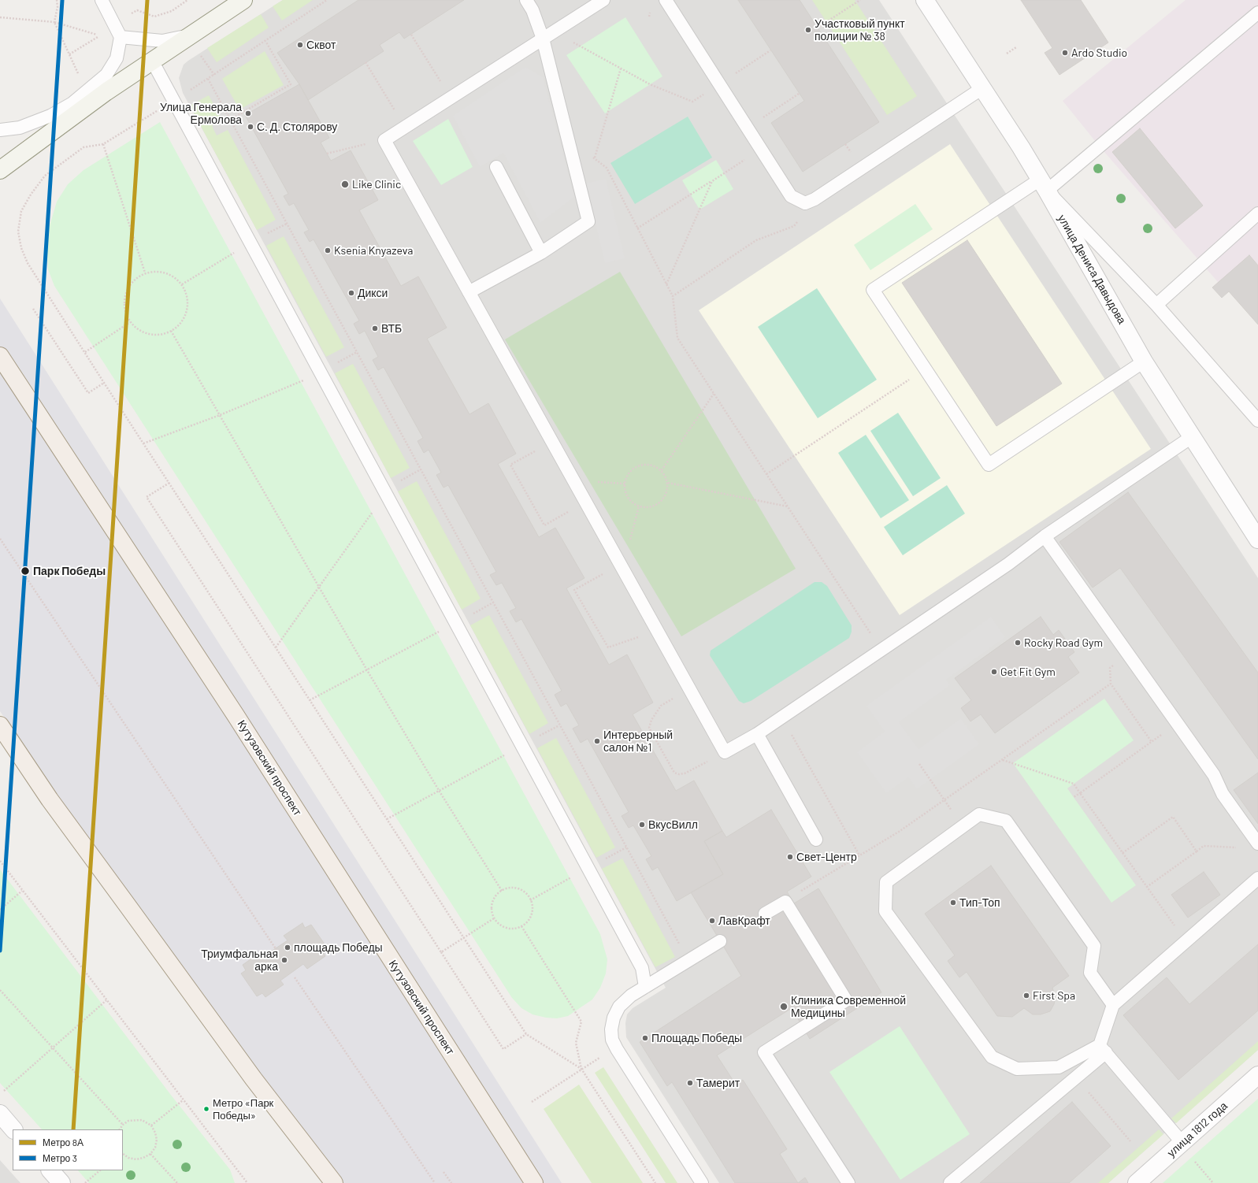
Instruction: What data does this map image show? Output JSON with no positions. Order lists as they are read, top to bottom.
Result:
{
  "streets": {
    "main road": ["Кутузовский проспект"],
    "street": ["улица Дениса Давыдова", "улица 1812 года"]
  },
  "places": [
    "Участковый пункт полиции № 38",
    "Сквот",
    "Ardo Studio",
    "Улица Генерала Ермолова",
    "С. Д. Столярову",
    "Like Clinic",
    "Ksenia Knyazeva",
    "Дикси",
    "ВТБ",
    "Парк Победы",
    "Rocky Road Gym",
    "Get Fit Gym",
    "Интерьерный салон №1",
    "ВкусВилл",
    "Свет-Центр",
    "Тип-Топ",
    "ЛавКрафт",
    "площадь Победы",
    "Триумфальная арка",
    "First Spa",
    "Клиника Современной Медицины",
    "Площадь Победы",
    "Тамерит",
    "Метро «Парк Победы»"
  ],
  "lines": ["metro line 8А", "metro line 3"],
  "legend": ["Метро 8А", "Метро 3"]
}
